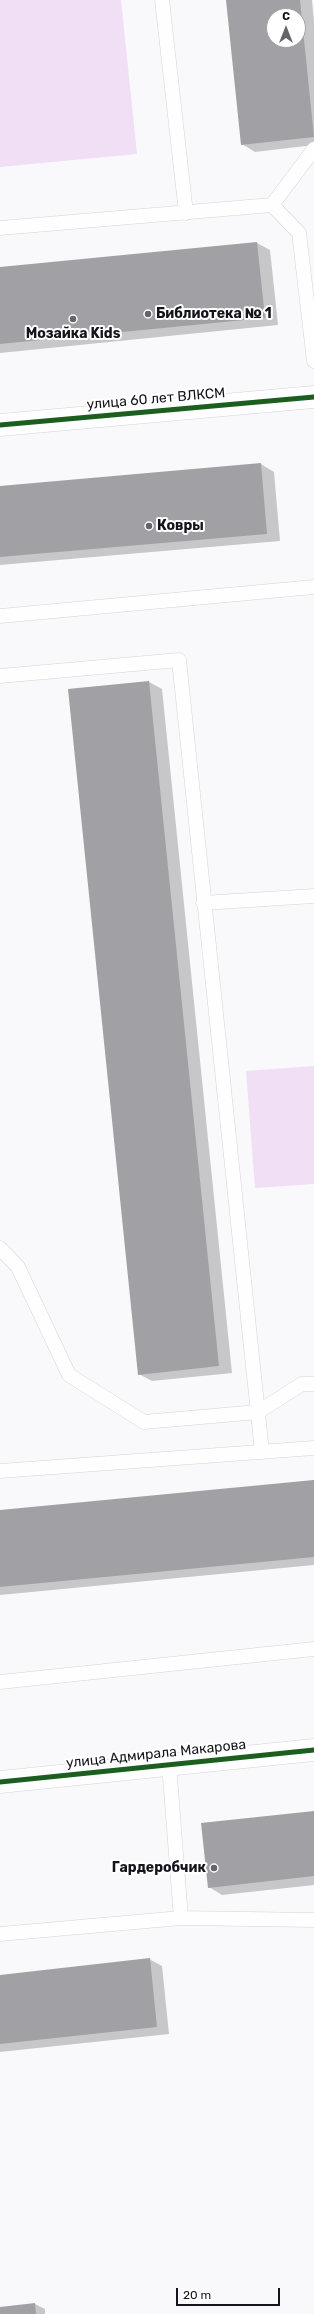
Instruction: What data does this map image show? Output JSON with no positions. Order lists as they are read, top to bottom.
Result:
{
  "streets": {
    "street": ["улица 60 лет ВЛКСМ", "улица Адмирала Макарова"]
  },
  "places": [
    "Библиотека № 1",
    "Мозайка Kids",
    "Ковры",
    "Гардеробчик"
  ],
  "scale_bar": "20 m",
  "north": "top"
}
